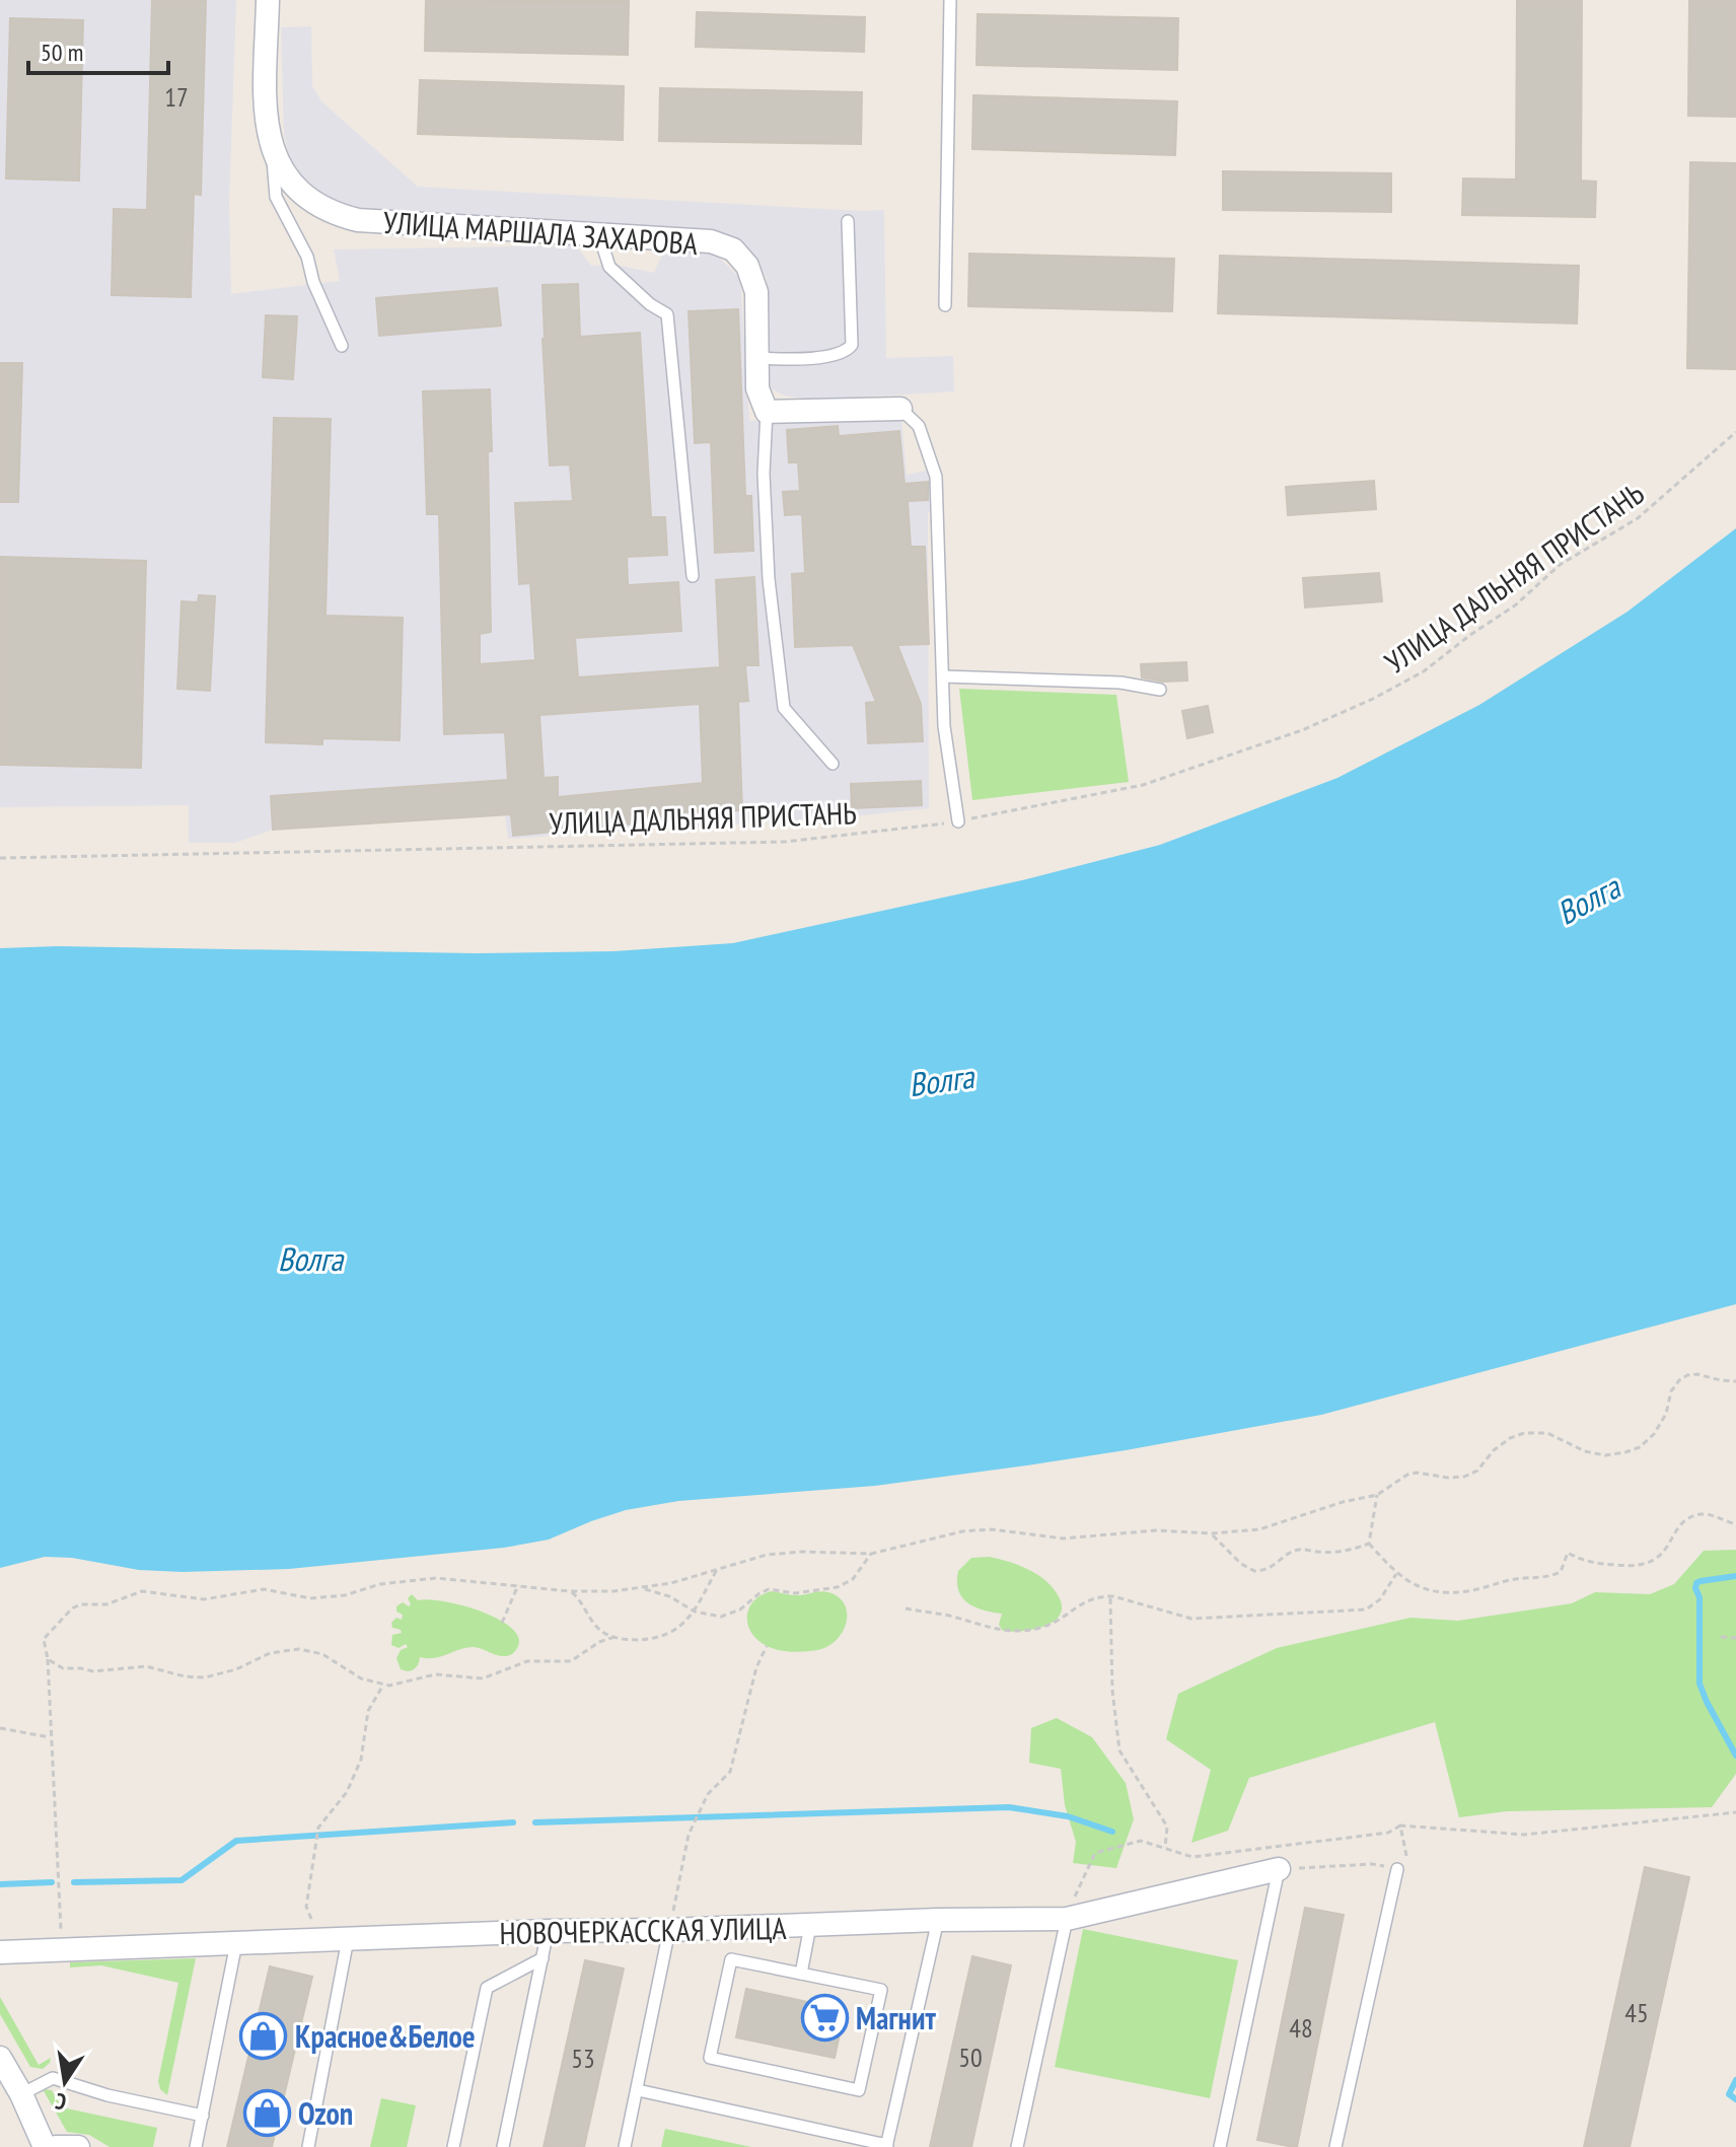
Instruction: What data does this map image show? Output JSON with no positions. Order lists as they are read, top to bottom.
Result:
{
  "streets": {
    "street": ["УЛИЦА МАРШАЛА ЗАХАРОВА", "НОВОЧЕРКАССКАЯ УЛИЦА"],
    "path": ["УЛИЦА ДАЛЬНЯЯ ПРИСТАНЬ"]
  },
  "water": ["Волга"],
  "places": {
    "supermarket": ["Магнит"],
    "shop": ["Красное&Белое", "Ozon"]
  },
  "house_numbers": [
    "17",
    "45",
    "48",
    "50",
    "53"
  ],
  "scale_bar": "50 m",
  "north": "bottom"
}
